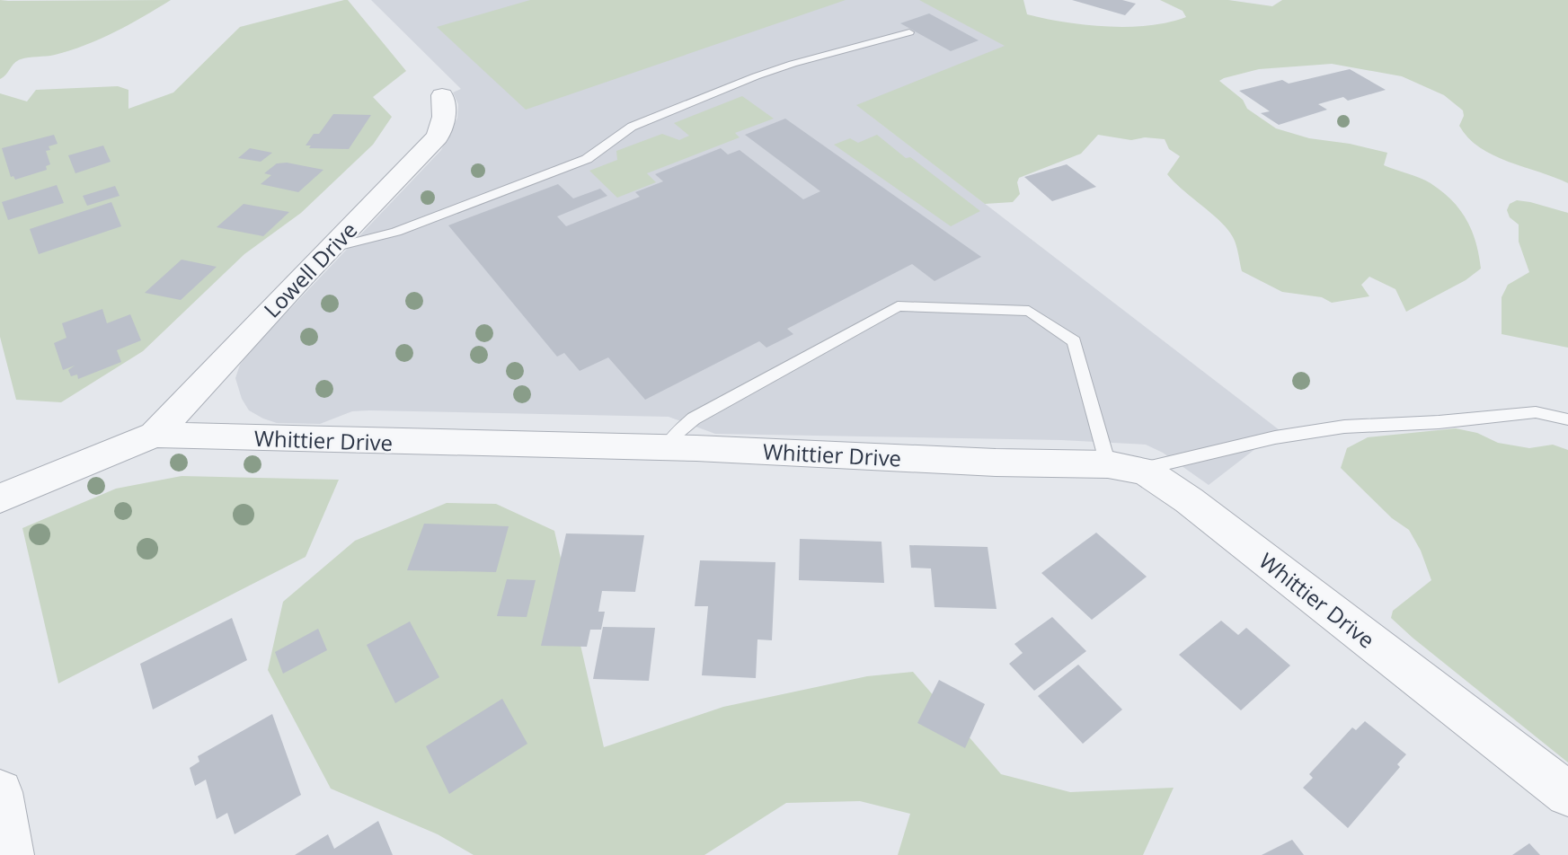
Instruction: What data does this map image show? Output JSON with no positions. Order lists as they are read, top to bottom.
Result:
{
  "streets": {
    "street": ["Lowell Drive", "Whittier Drive"]
  },
  "crossings": [
    ["Lowell Drive", "Whittier Drive"]
  ]
}
